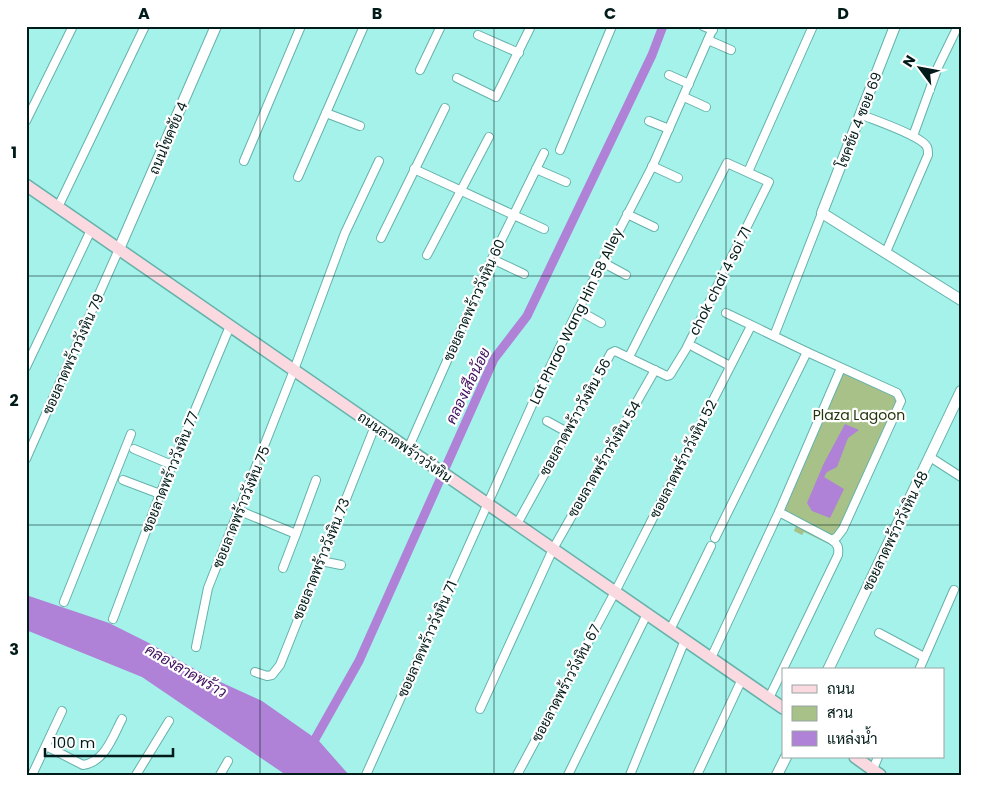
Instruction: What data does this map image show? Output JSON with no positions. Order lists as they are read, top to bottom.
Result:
{
  "streets": {
    "main road": ["ถนนลาดพร้าววังหิน"],
    "street": [
      "โชคชัย 4 ซอย 69",
      "ถนนโชคชัย 4",
      "chok chai 4 soi 71",
      "ซอยลาดพร้าววังหิน 60",
      "Lat Phrao Wang Hin 58 Alley",
      "ซอยลาดพร้าววังหิน 79",
      "ซอยลาดพร้าววังหิน 56",
      "ซอยลาดพร้าววังหิน 54",
      "ซอยลาดพร้าววังหิน 52",
      "ซอยลาดพร้าววังหิน 77",
      "ซอยลาดพร้าววังหิน 75",
      "ซอยลาดพร้าววังหิน 48",
      "ซอยลาดพร้าววังหิน 73",
      "ซอยลาดพร้าววังหิน 71",
      "ซอยลาดพร้าววังหิน 67"
    ]
  },
  "crossings": [
    ["ถนนโชคชัย 4", "ซอยลาดพร้าววังหิน 79"],
    ["ถนนโชคชัย 4", "ถนนลาดพร้าววังหิน"],
    ["chok chai 4 soi 71", "ซอยลาดพร้าววังหิน 56"],
    ["ซอยลาดพร้าววังหิน 60", "ถนนลาดพร้าววังหิน"],
    ["Lat Phrao Wang Hin 58 Alley", "ถนนลาดพร้าววังหิน"],
    ["Lat Phrao Wang Hin 58 Alley", "ซอยลาดพร้าววังหิน 71"],
    ["ซอยลาดพร้าววังหิน 79", "ถนนลาดพร้าววังหิน"],
    ["ซอยลาดพร้าววังหิน 56", "ถนนลาดพร้าววังหิน"],
    ["ซอยลาดพร้าววังหิน 56", "ซอยลาดพร้าววังหิน 54"],
    ["ถนนลาดพร้าววังหิน", "ซอยลาดพร้าววังหิน 54"],
    ["ถนนลาดพร้าววังหิน", "ซอยลาดพร้าววังหิน 52"],
    ["ถนนลาดพร้าววังหิน", "ซอยลาดพร้าววังหิน 77"],
    ["ถนนลาดพร้าววังหิน", "ซอยลาดพร้าววังหิน 75"],
    ["ถนนลาดพร้าววังหิน", "ซอยลาดพร้าววังหิน 73"],
    ["ถนนลาดพร้าววังหิน", "ซอยลาดพร้าววังหิน 71"],
    ["ถนนลาดพร้าววังหิน", "ซอยลาดพร้าววังหิน 67"],
    ["ซอยลาดพร้าววังหิน 52", "ซอยลาดพร้าววังหิน 67"]
  ],
  "water": ["คลองเสือน้อย", "คลองลาดพร้าว"],
  "parks": ["Plaza Lagoon"],
  "legend": ["ถนน", "สวน", "แหล่งน้ำ"],
  "scale_bar": "100 m",
  "north": "top left",
  "grid": {
    "columns": [
      "A",
      "B",
      "C",
      "D"
    ],
    "rows": ["1", "2", "3"]
  }
}
